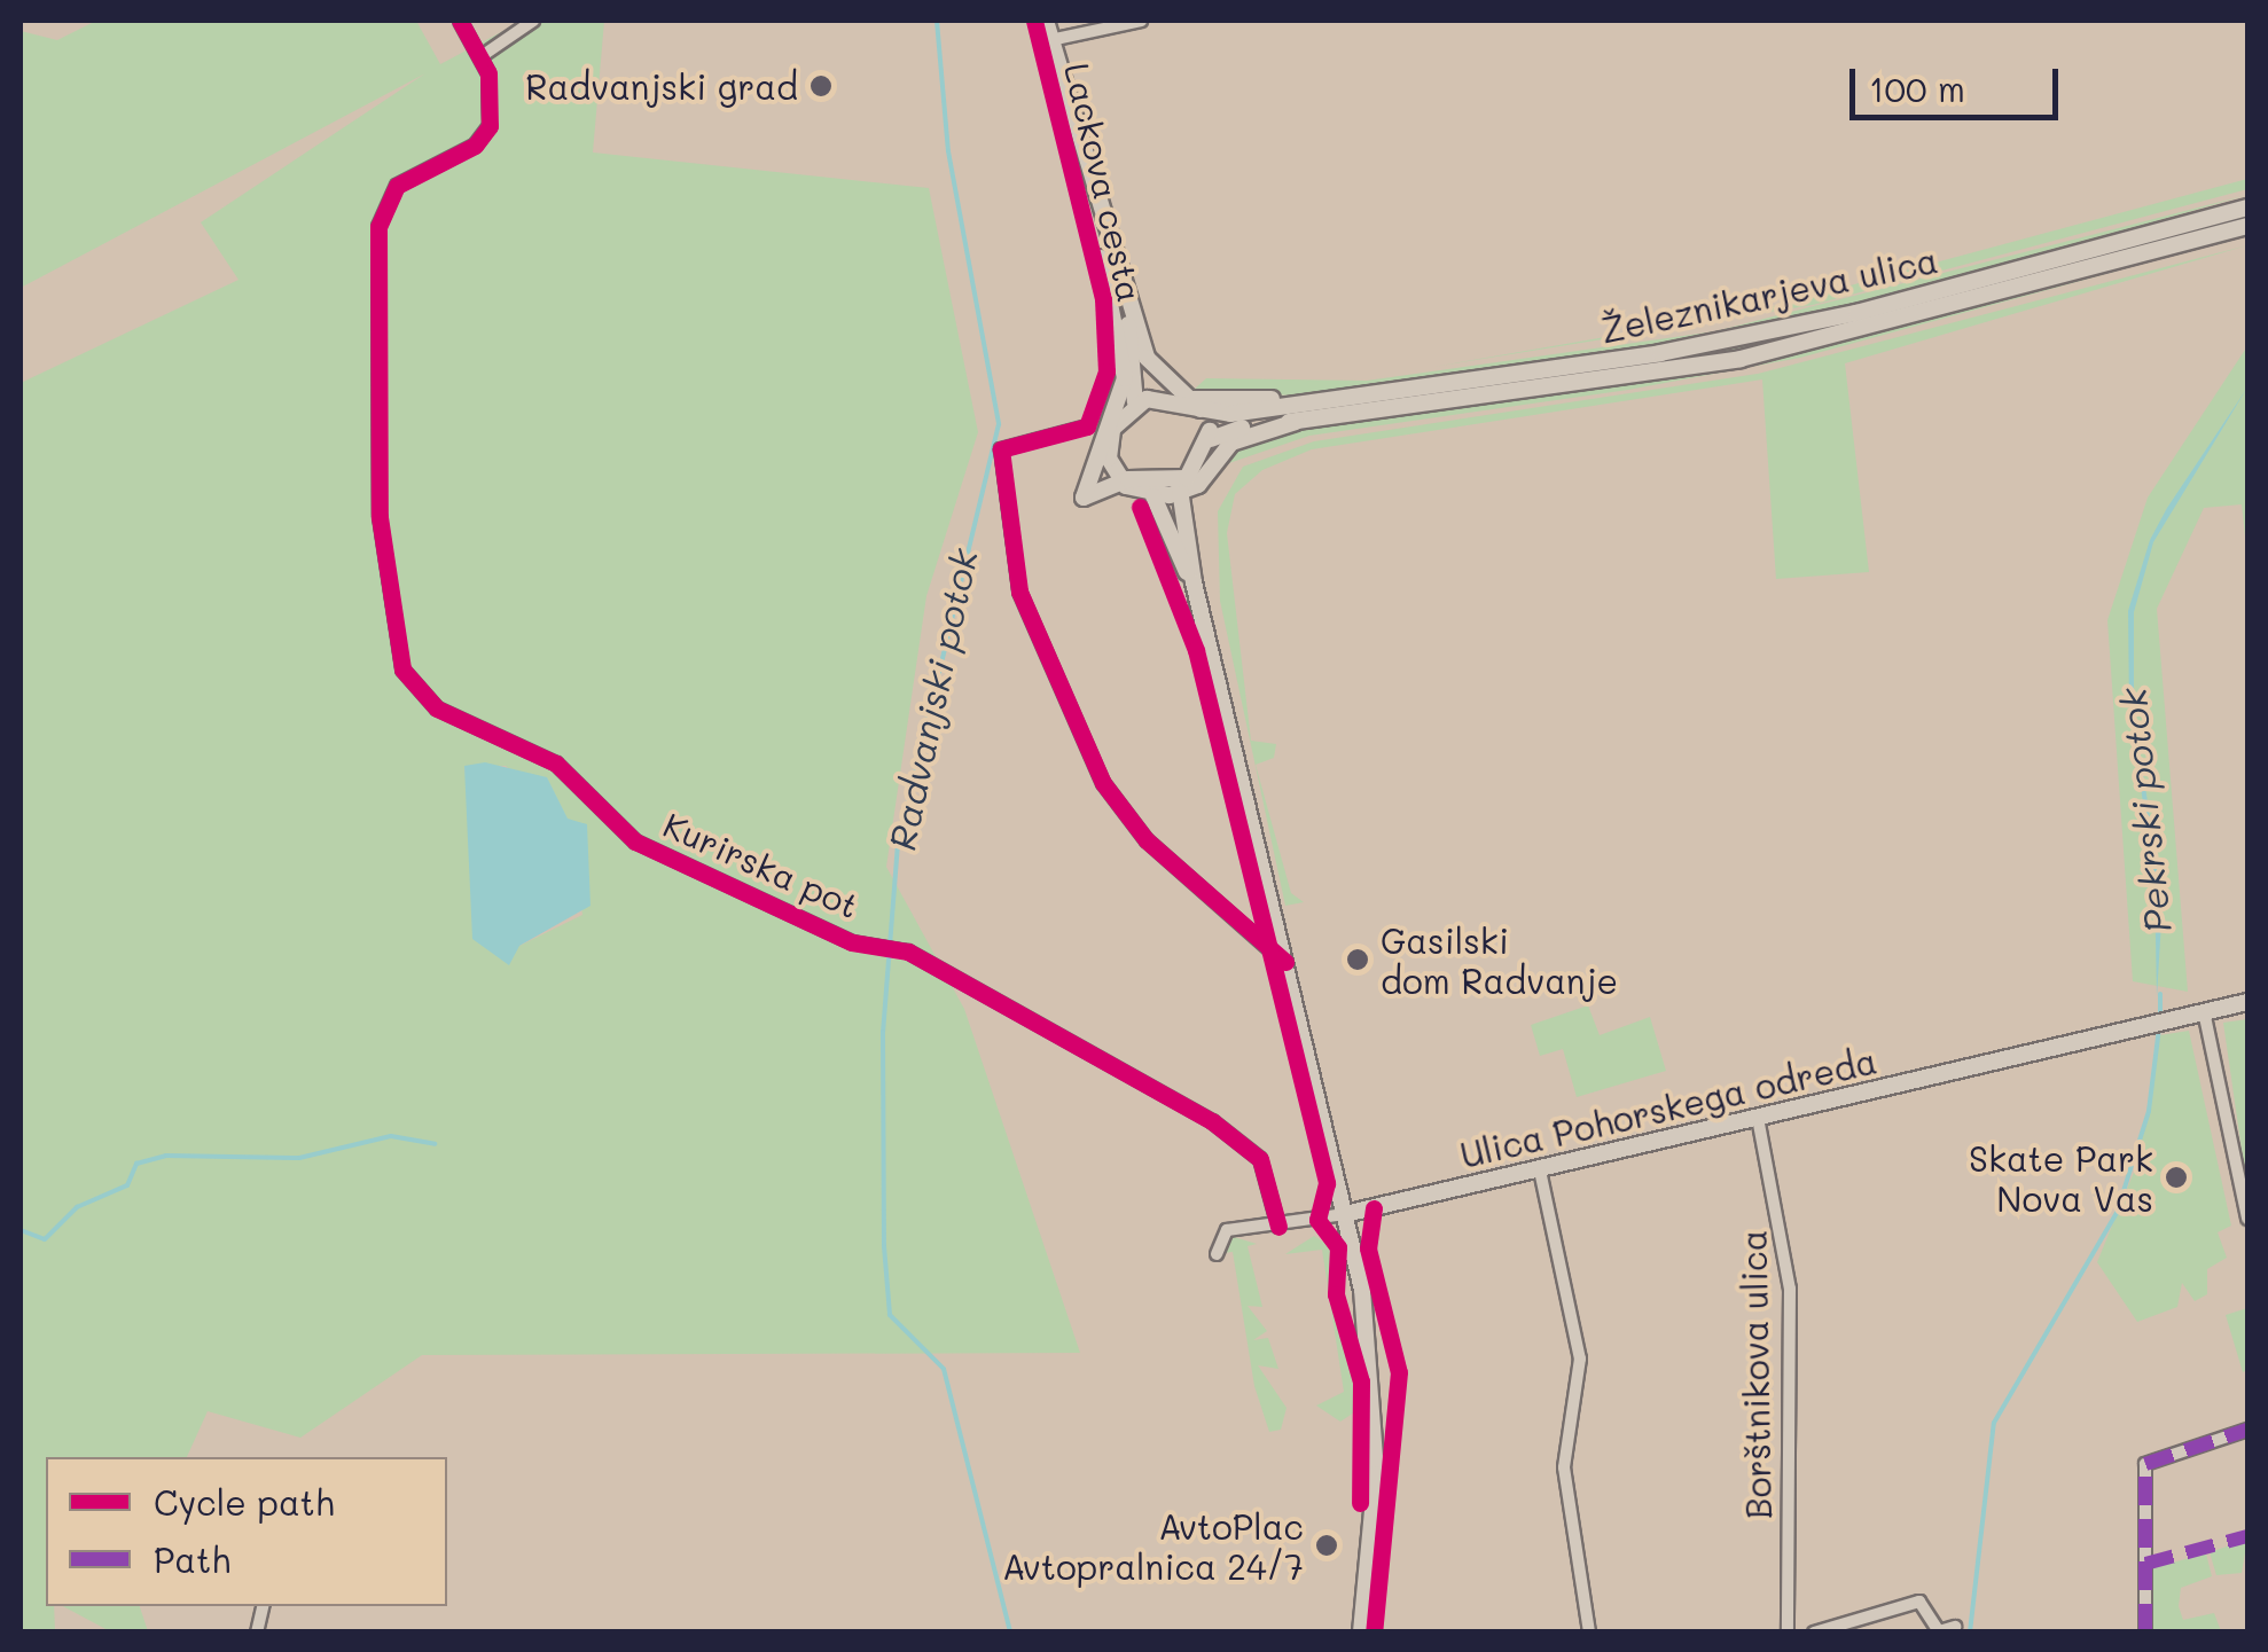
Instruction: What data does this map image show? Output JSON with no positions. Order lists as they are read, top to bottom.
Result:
{
  "streets": {
    "street": [
      "Lackova cesta",
      "Železnikarjeva ulica",
      "Kurirska pot",
      "Ulica Pohorskega odreda",
      "Borštnikova ulica"
    ]
  },
  "crossings": [
    ["Kurirska pot", "Ulica Pohorskega odreda"],
    ["Ulica Pohorskega odreda", "Borštnikova ulica"]
  ],
  "water": ["Radvanjski potok", "Pekrski potok"],
  "places": [
    "Radvanjski grad",
    "Gasilski dom Radvanje",
    "Skate Park Nova Vas",
    "AvtoPlac Avtopralnica 24/7"
  ],
  "legend": ["Cycle path", "Path"],
  "scale_bar": "100 m"
}
